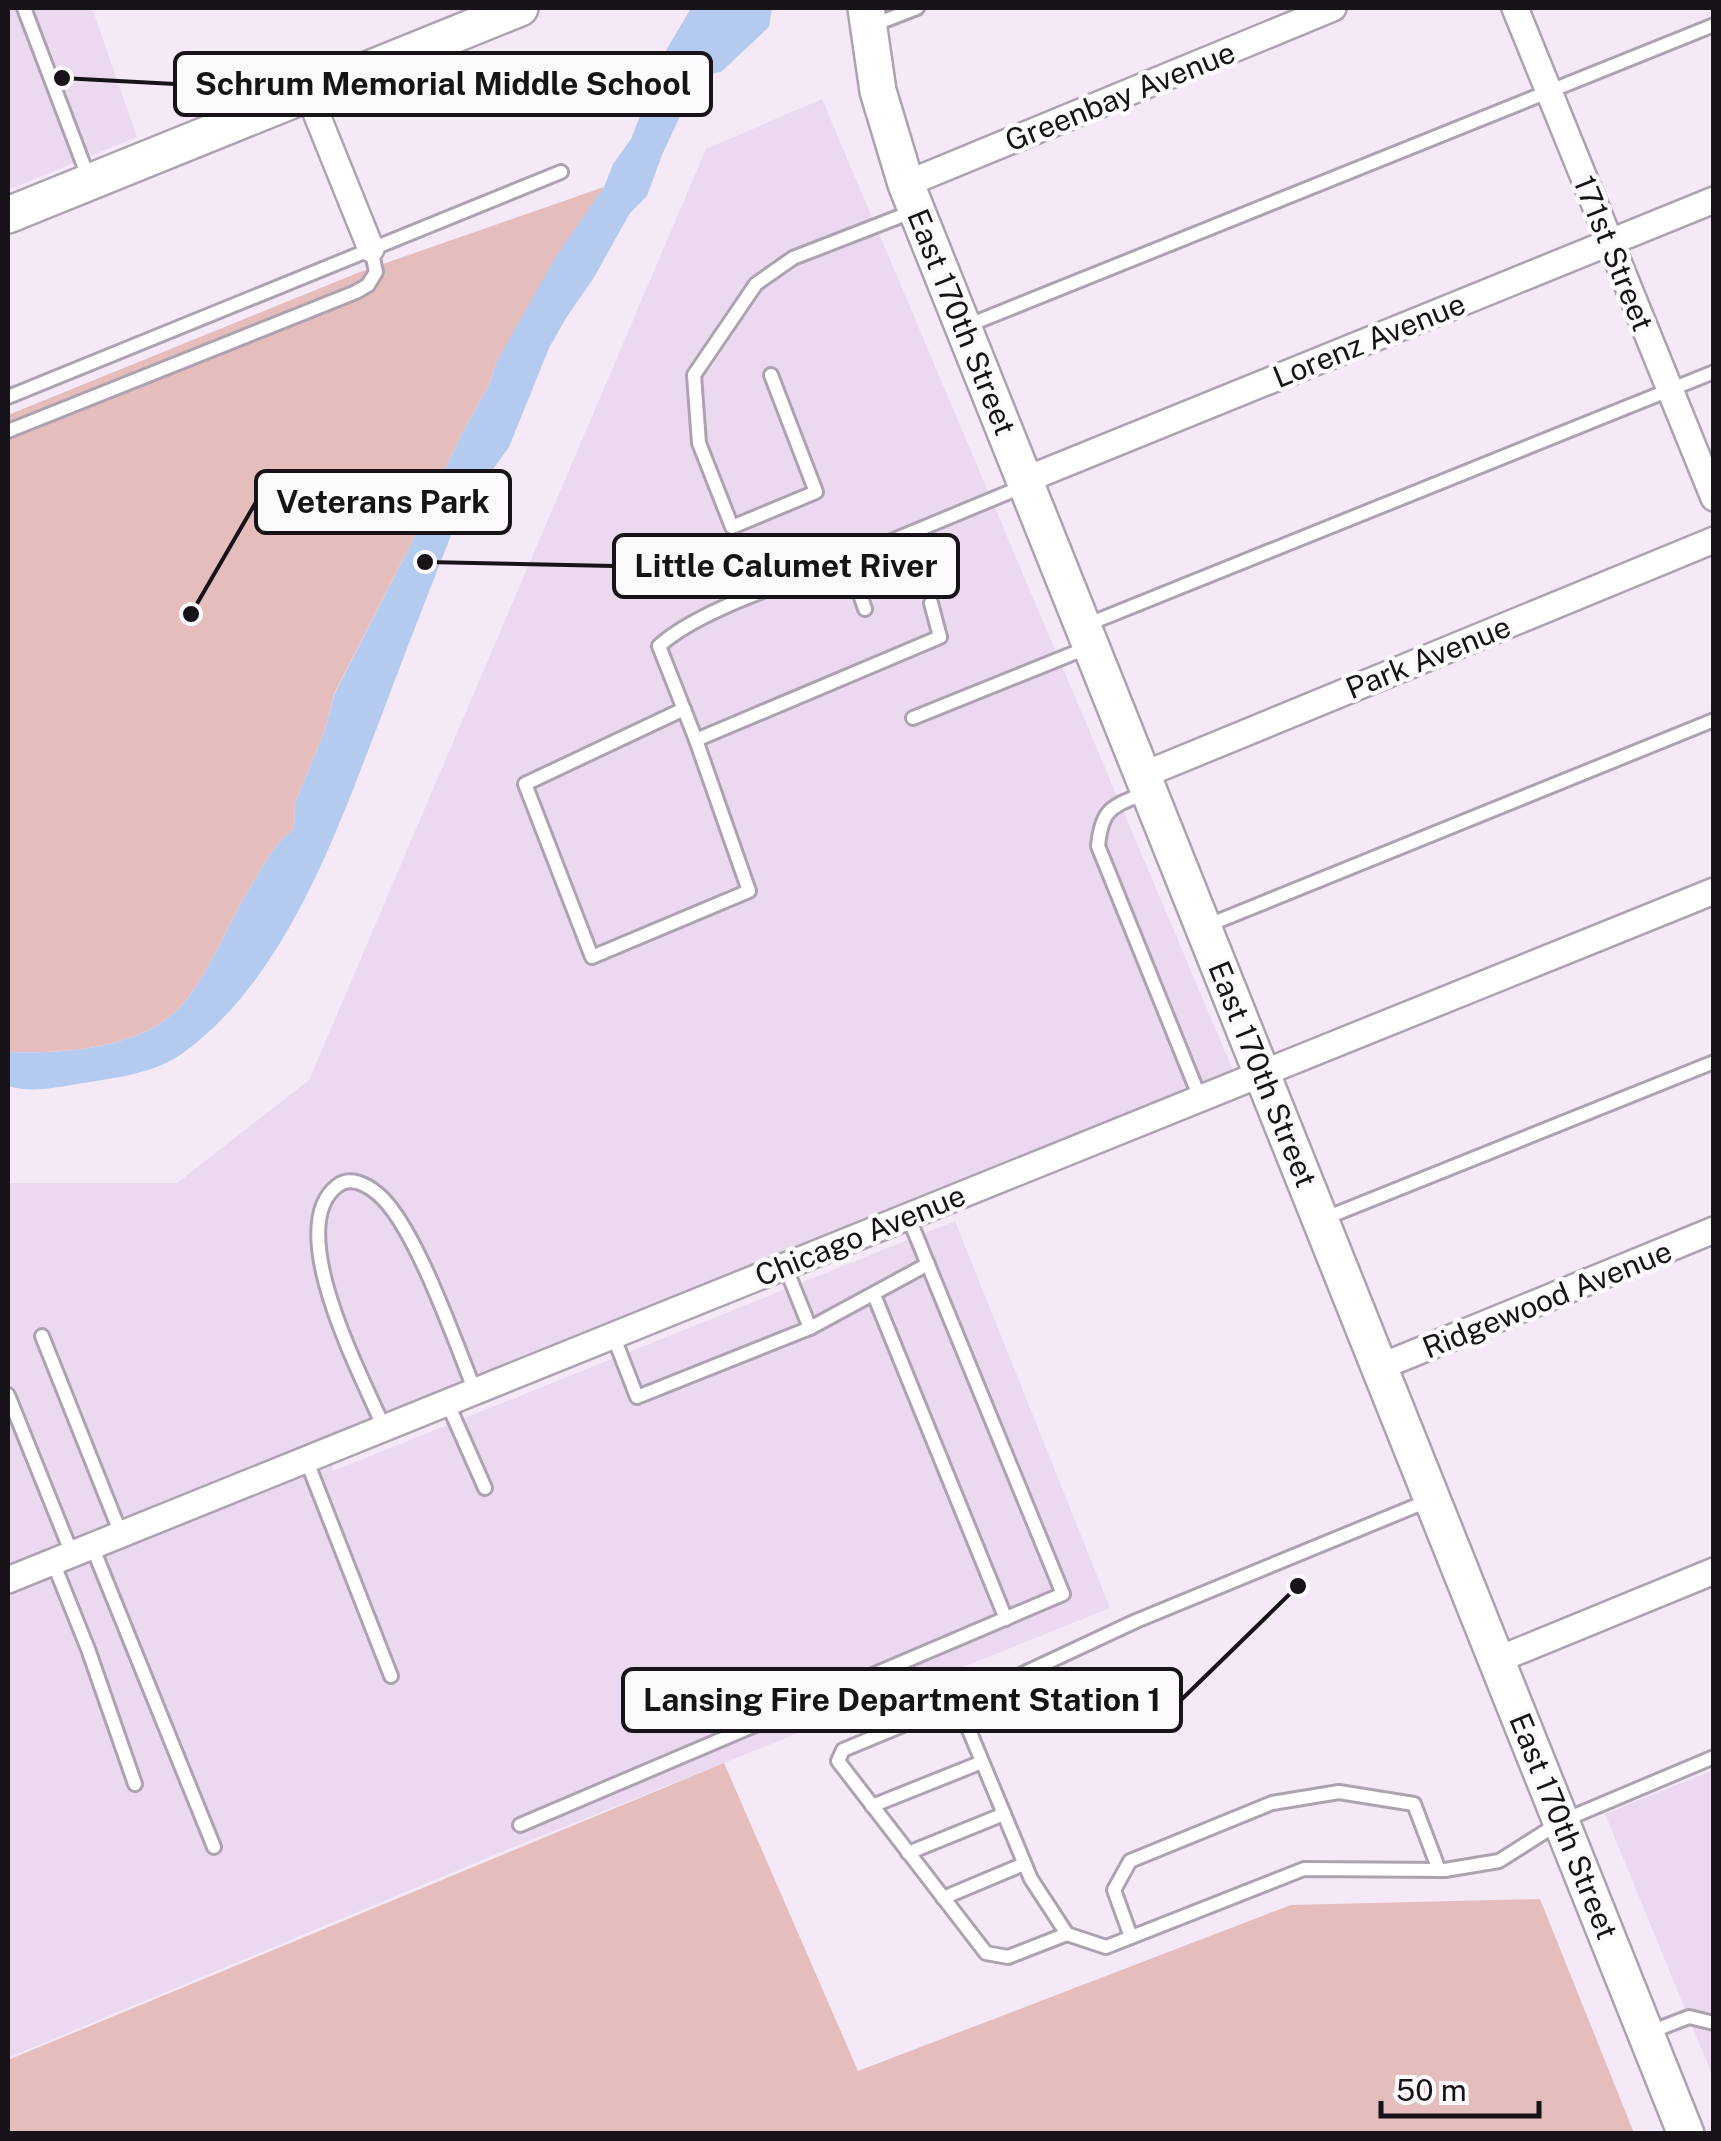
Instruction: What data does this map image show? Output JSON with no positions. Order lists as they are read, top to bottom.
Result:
{
  "streets": {
    "street": [
      "Greenbay Avenue",
      "171st Street",
      "East 170th Street",
      "Lorenz Avenue",
      "Park Avenue",
      "Chicago Avenue",
      "Ridgewood Avenue"
    ]
  },
  "crossings": [
    ["Greenbay Avenue", "East 170th Street"],
    ["171st Street", "Lorenz Avenue"],
    ["East 170th Street", "Lorenz Avenue"],
    ["East 170th Street", "Park Avenue"],
    ["East 170th Street", "Chicago Avenue"],
    ["East 170th Street", "Ridgewood Avenue"]
  ],
  "places": [
    "Schrum Memorial Middle School",
    "Little Calumet River",
    "Veterans Park",
    "Lansing Fire Department Station 1"
  ],
  "scale_bar": "50 m"
}
